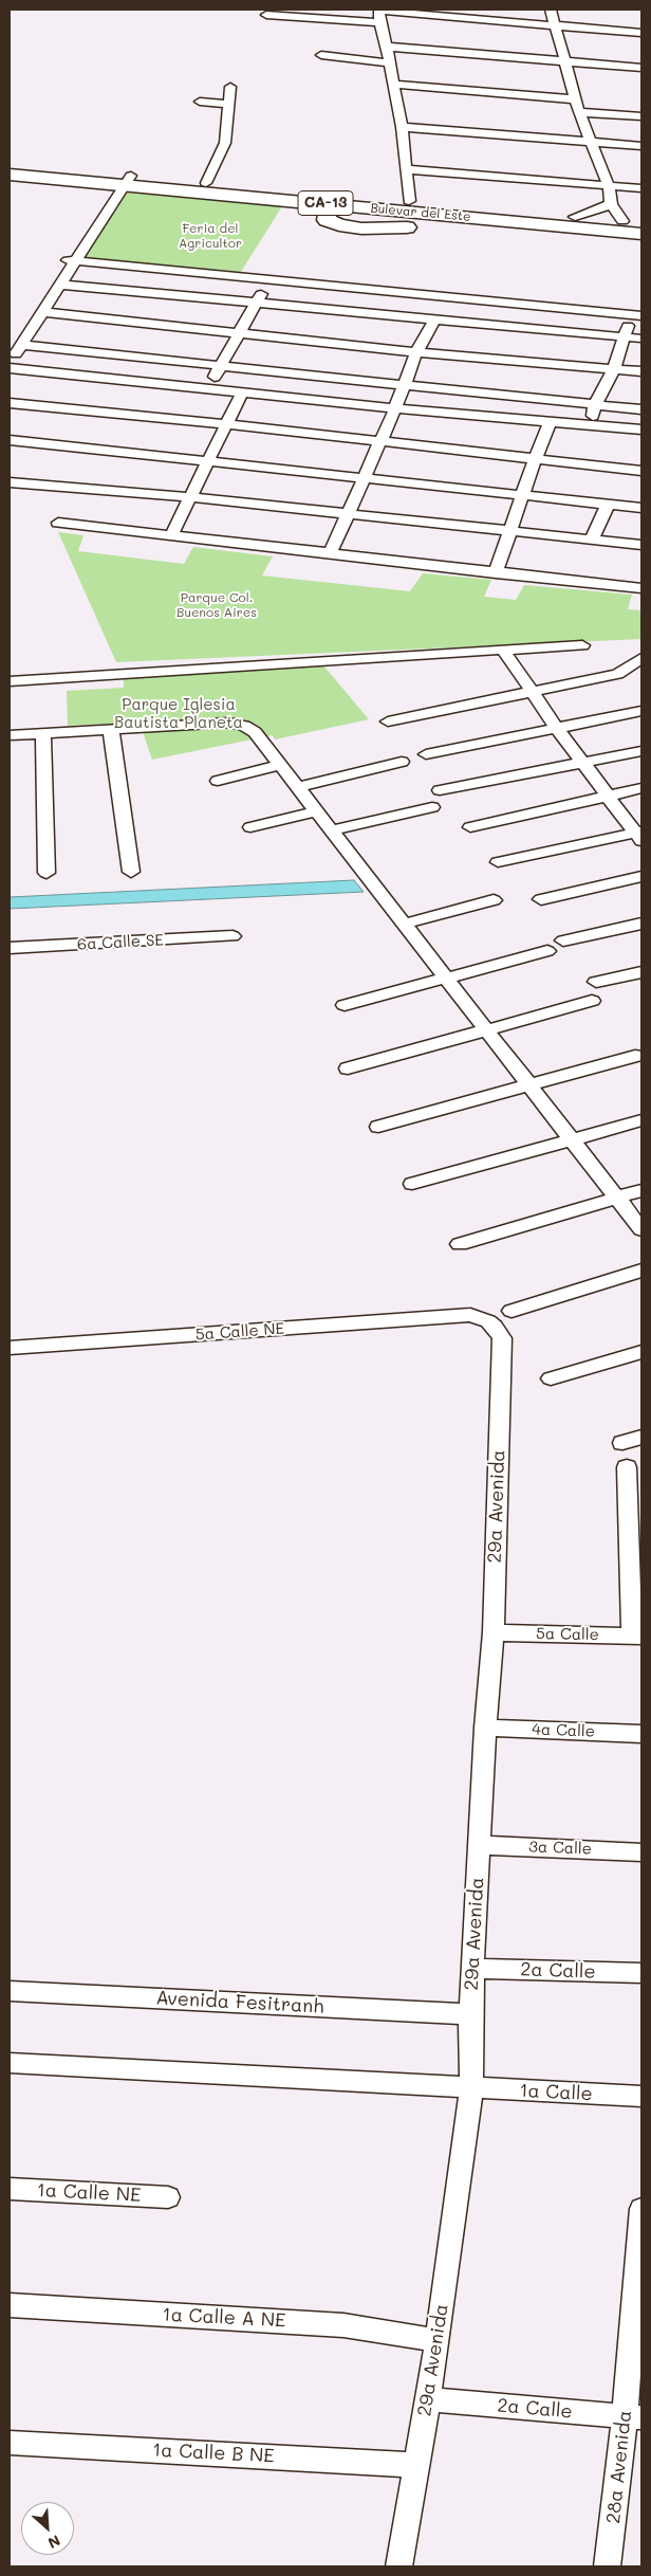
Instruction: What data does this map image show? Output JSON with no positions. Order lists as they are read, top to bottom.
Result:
{
  "streets": {
    "highway": ["CA-13", "Bulevar del Este"],
    "street": [
      "6a Calle SE",
      "5a Calle NE",
      "29a Avenida",
      "5a Calle",
      "4a Calle",
      "3a Calle",
      "2a Calle",
      "Avenida Fesitranh",
      "1a Calle",
      "1a Calle NE",
      "1a Calle A NE",
      "1a Calle B NE",
      "28a Avenida"
    ]
  },
  "crossings": [
    ["5a Calle NE", "29a Avenida"],
    ["29a Avenida", "5a Calle"],
    ["29a Avenida", "4a Calle"],
    ["29a Avenida", "3a Calle"],
    ["29a Avenida", "2a Calle"],
    ["29a Avenida", "Avenida Fesitranh"],
    ["29a Avenida", "1a Calle"],
    ["29a Avenida", "1a Calle A NE"],
    ["29a Avenida", "1a Calle B NE"],
    ["2a Calle", "28a Avenida"]
  ],
  "parks": ["Feria del Agricultor", "Parque Col. Buenos Aires", "Parque Iglesia Bautista Planeta"],
  "north": "bottom right"
}
